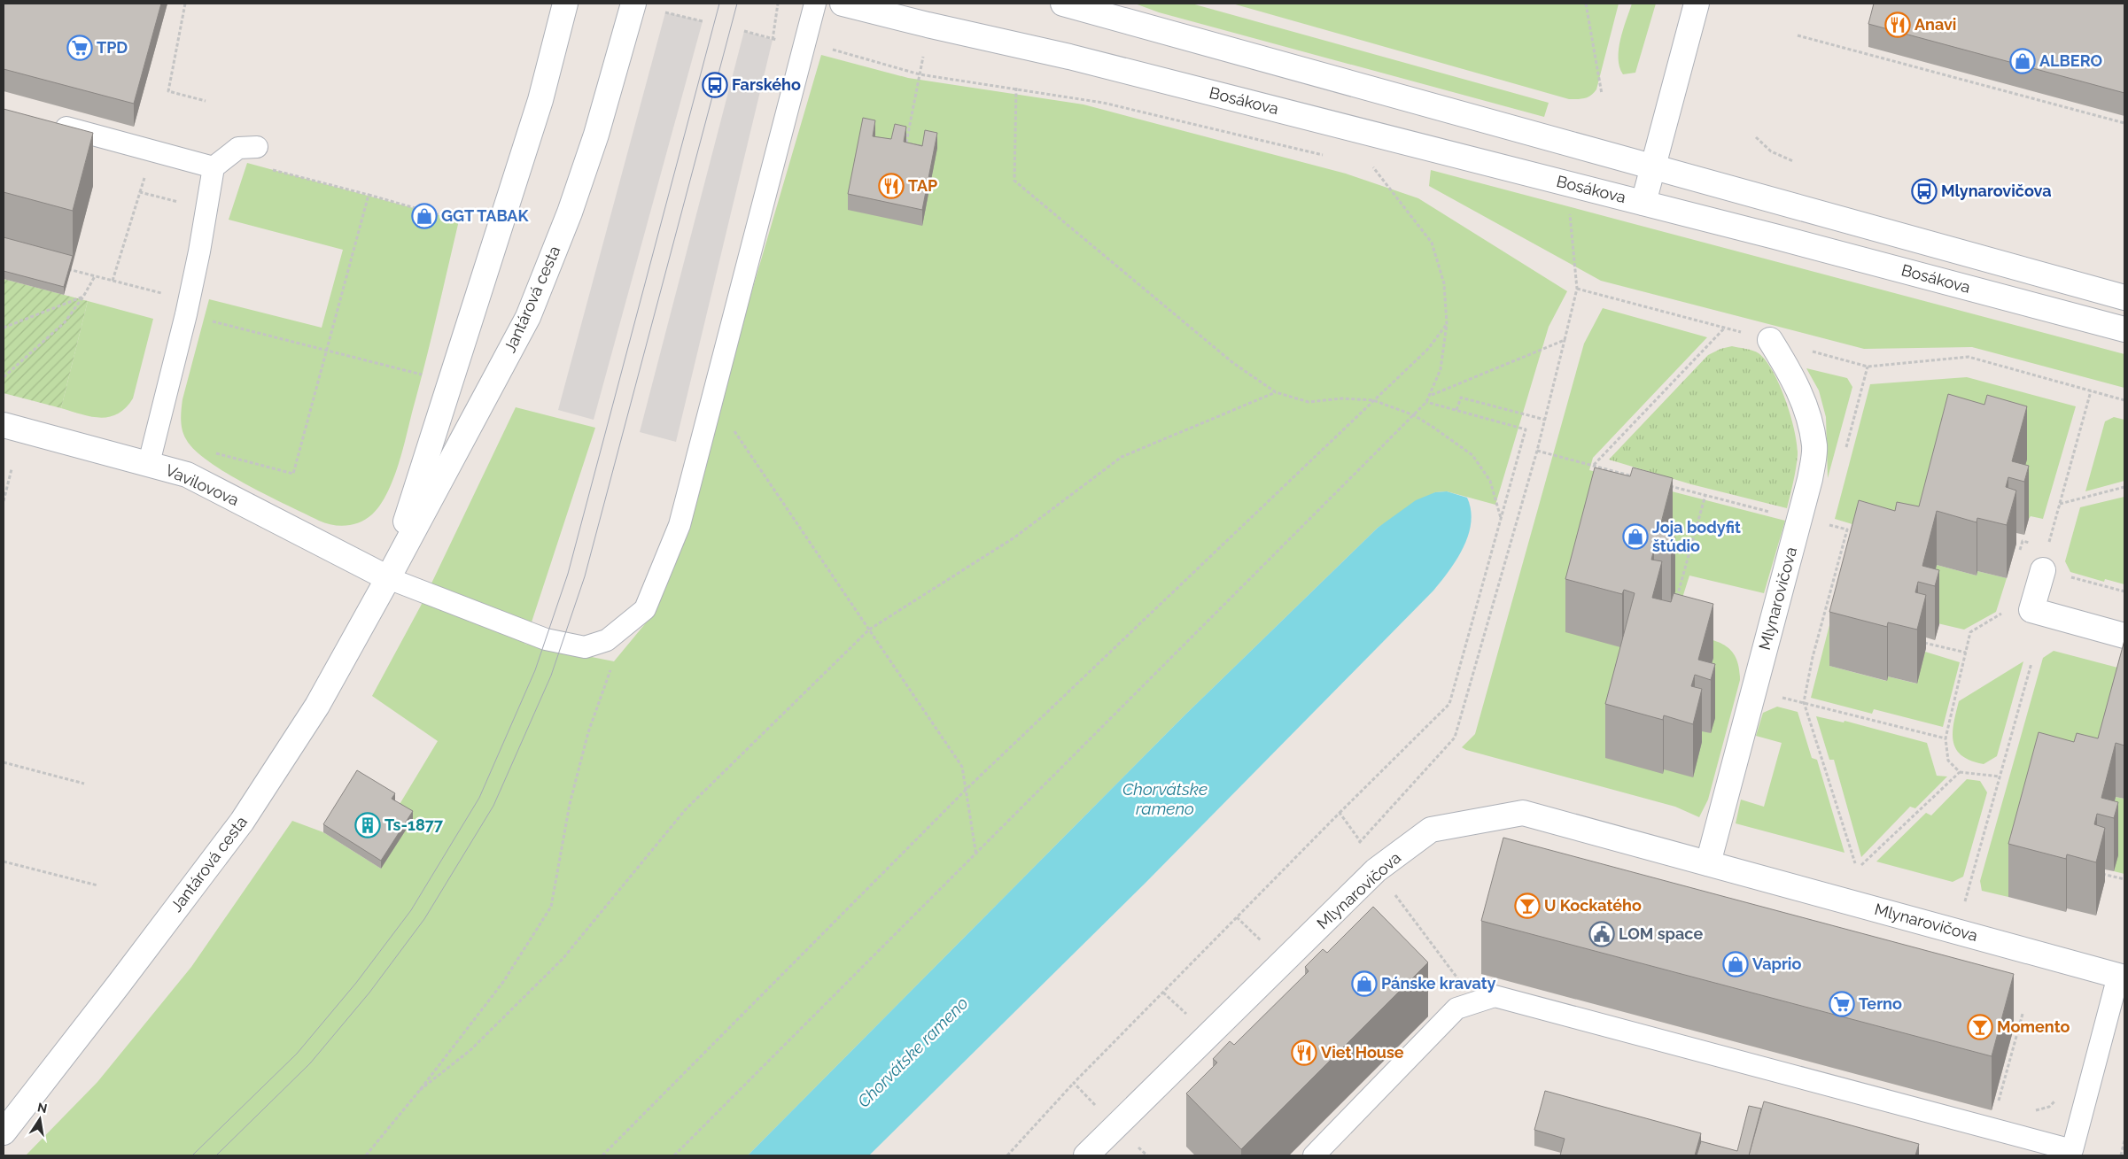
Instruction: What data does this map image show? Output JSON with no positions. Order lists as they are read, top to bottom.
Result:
{
  "streets": {
    "street": [
      "Bosákova",
      "Jantárová cesta",
      "Vavilovova",
      "Mlynarovičova"
    ]
  },
  "crossings": [
    ["Jantárová cesta", "Vavilovova"]
  ],
  "water": ["Chorvátske rameno"],
  "places": {
    "restaurant": ["Anavi", "TAP", "Viet House"],
    "supermarket": ["TPD", "Terno"],
    "shop": [
      "ALBERO",
      "GGT TABAK",
      "Joja bodyfit štúdio",
      "Vaprio",
      "Pánske kravaty"
    ],
    "bus stop": ["Farského", "Mlynarovičova"],
    "building": ["Ts-1877"],
    "bar": ["U Kockatého", "Momento"],
    "public building": ["LOM space"]
  },
  "north": "top"
}
